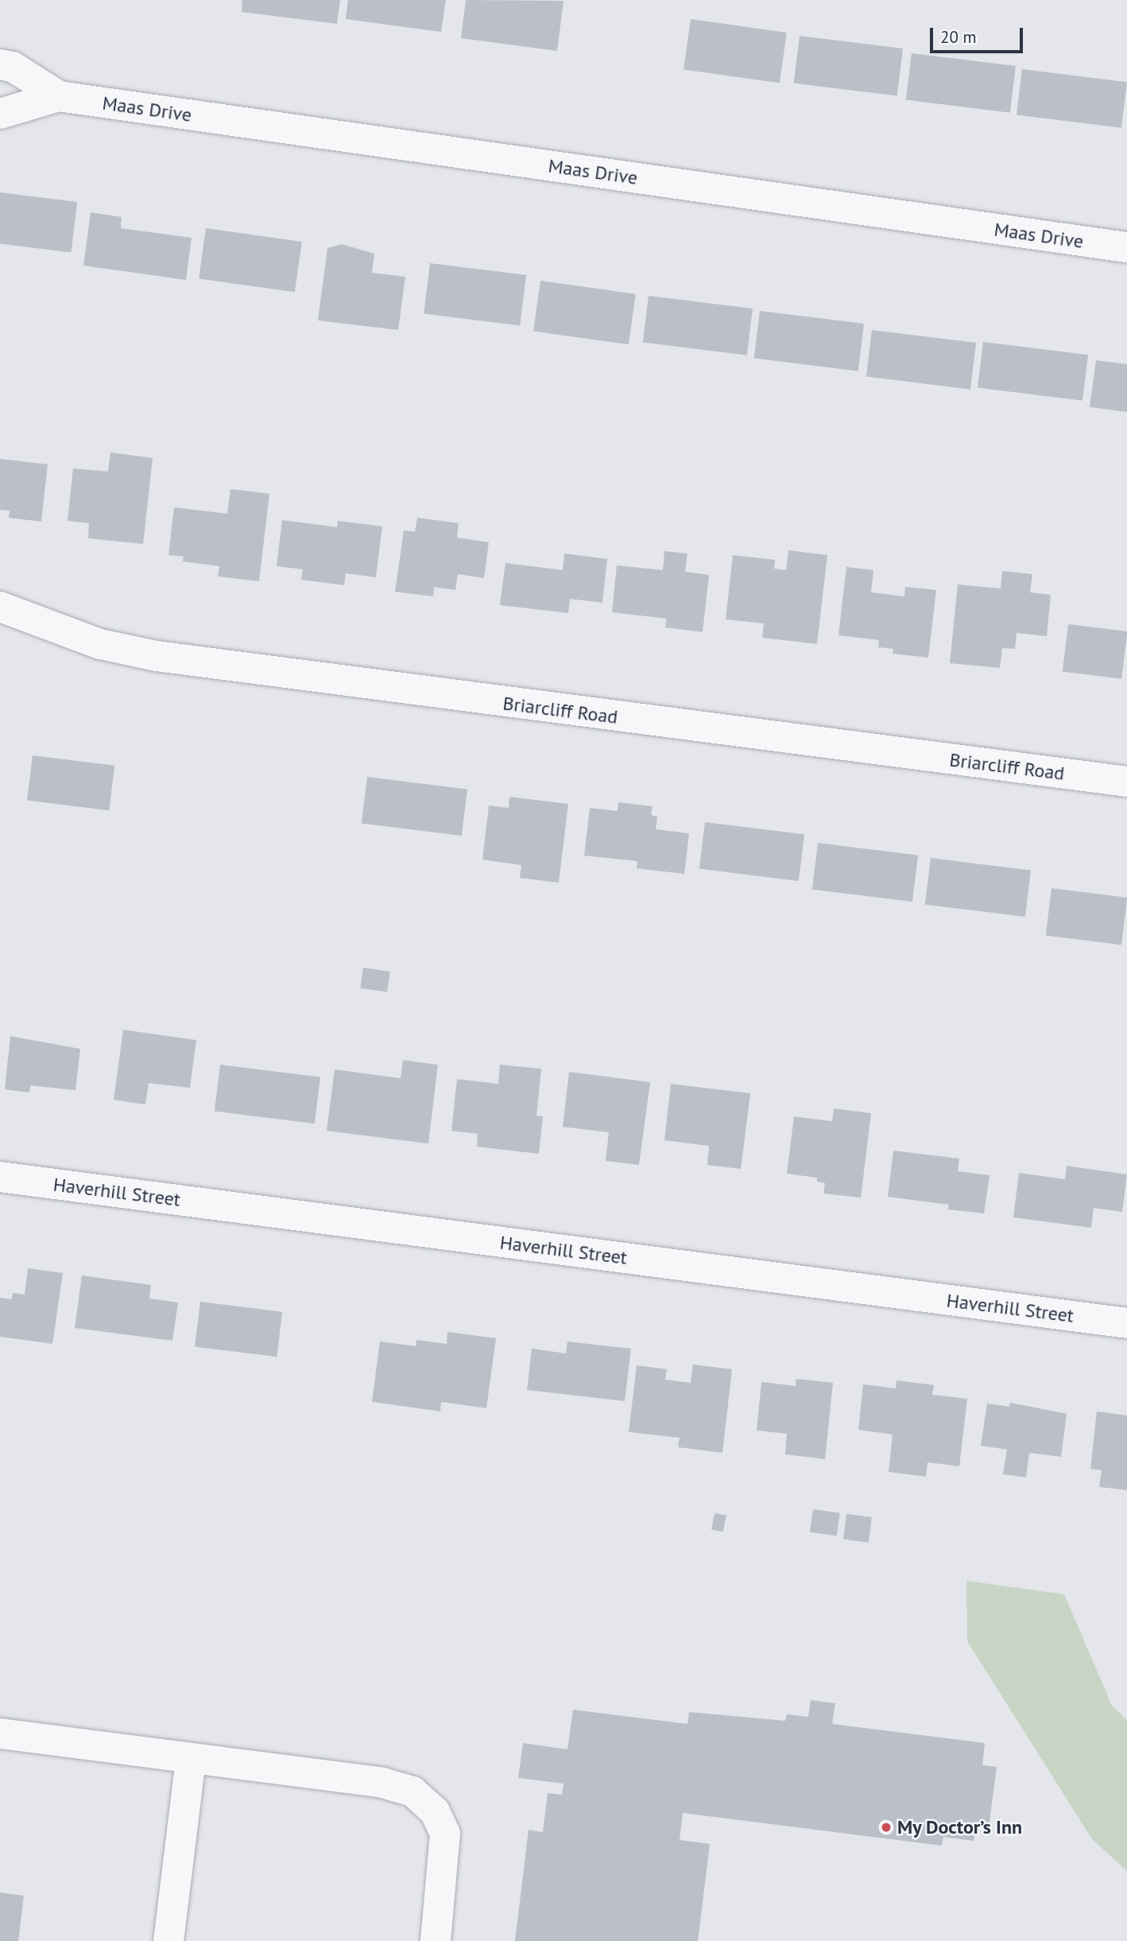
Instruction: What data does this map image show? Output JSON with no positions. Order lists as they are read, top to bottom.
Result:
{
  "streets": {
    "street": ["Maas Drive", "Briarcliff Road", "Haverhill Street"]
  },
  "places": ["My Doctor’s Inn"],
  "scale_bar": "20 m"
}
